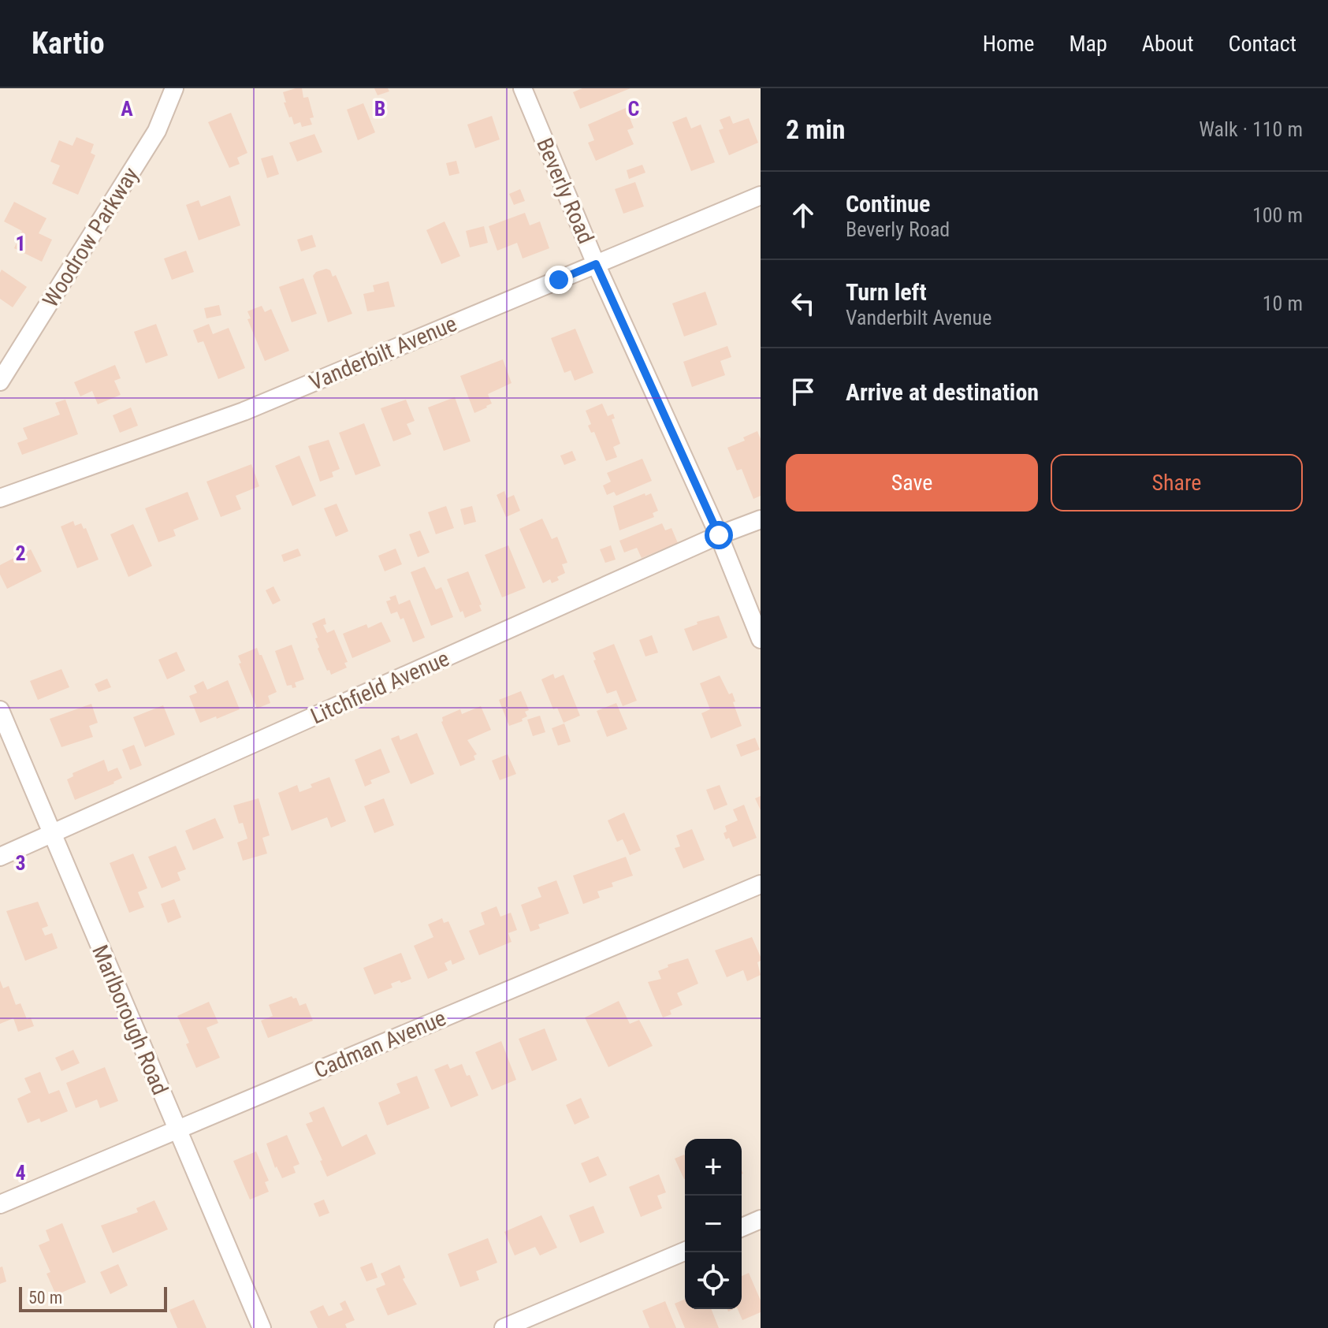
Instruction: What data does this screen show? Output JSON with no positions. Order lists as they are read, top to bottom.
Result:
{
  "streets": {
    "street": [
      "Beverly Road",
      "Woodrow Parkway",
      "Vanderbilt Avenue",
      "Litchfield Avenue",
      "Marlborough Road",
      "Cadman Avenue"
    ]
  },
  "crossings": [
    ["Beverly Road", "Vanderbilt Avenue"],
    ["Beverly Road", "Litchfield Avenue"],
    ["Litchfield Avenue", "Marlborough Road"],
    ["Marlborough Road", "Cadman Avenue"]
  ],
  "scale_bar": "50 m",
  "page": {
    "header": "Kartio",
    "nav": [
      "Home",
      "Map",
      "About",
      "Contact"
    ],
    "heading": ["2 min", "Walk · 110 m"],
    "list": [
      ["Continue", "Beverly Road", "100 m"],
      ["Turn left", "Vanderbilt Avenue", "10 m"],
      "Arrive at destination"
    ],
    "buttons": ["Save", "Share"],
    "map_buttons": ["+", "−"],
    "scale": "50 m"
  },
  "grid": {
    "columns": ["A", "B", "C"],
    "rows": [
      "1",
      "2",
      "3",
      "4"
    ]
  }
}
